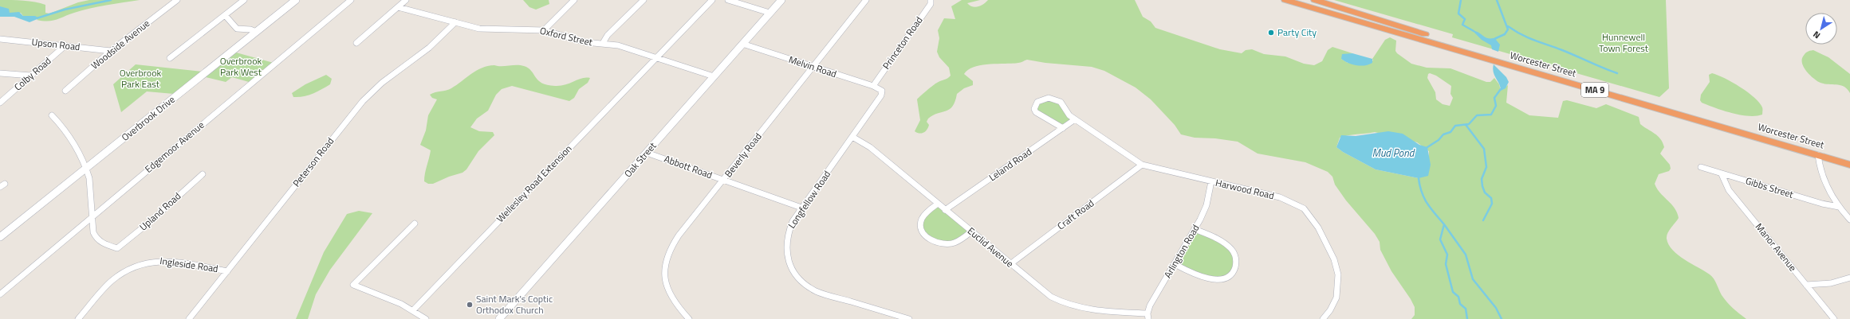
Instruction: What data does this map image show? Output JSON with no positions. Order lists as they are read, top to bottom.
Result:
{
  "streets": {
    "highway": ["Worcester Street", "MA 9"],
    "main road": ["Overbrook Drive", "Oak Street"],
    "street": [
      "Oxford Street",
      "Princeton Road",
      "Upson Road",
      "Woodside Avenue",
      "Melvin Road",
      "Colby Road",
      "Edgemoor Avenue",
      "Beverly Road",
      "Peterson Road",
      "Leland Road",
      "Abbott Road",
      "Wellesley Road Extension",
      "Gibbs Street",
      "Harwood Road",
      "Longfellow Road",
      "Upland Road",
      "Craft Road",
      "Euclid Avenue",
      "Manor Avenue",
      "Arlington Road",
      "Ingleside Road"
    ]
  },
  "crossings": [
    ["Oxford Street", "Oak Street"],
    ["Oxford Street", "Peterson Road"],
    ["Oxford Street", "Wellesley Road Extension"],
    ["Princeton Road", "Melvin Road"],
    ["Upson Road", "Woodside Avenue"],
    ["Upson Road", "Colby Road"],
    ["Melvin Road", "Beverly Road"],
    ["Melvin Road", "Oak Street"],
    ["Melvin Road", "Longfellow Road"],
    ["Edgemoor Avenue", "Upland Road"],
    ["Beverly Road", "Abbott Road"],
    ["Oak Street", "Abbott Road"],
    ["Peterson Road", "Ingleside Road"],
    ["Leland Road", "Harwood Road"],
    ["Leland Road", "Euclid Avenue"],
    ["Abbott Road", "Longfellow Road"],
    ["Gibbs Street", "Manor Avenue"],
    ["Harwood Road", "Craft Road"],
    ["Harwood Road", "Arlington Road"],
    ["Longfellow Road", "Euclid Avenue"],
    ["Craft Road", "Euclid Avenue"],
    ["Euclid Avenue", "Arlington Road"]
  ],
  "water": ["Mud Pond"],
  "parks": ["Hunnewell Town Forest", "Overbrook Park West", "Overbrook Park East"],
  "places": ["Party City", "Saint Mark's Coptic Orthodox Church"],
  "north": "bottom left"
}
